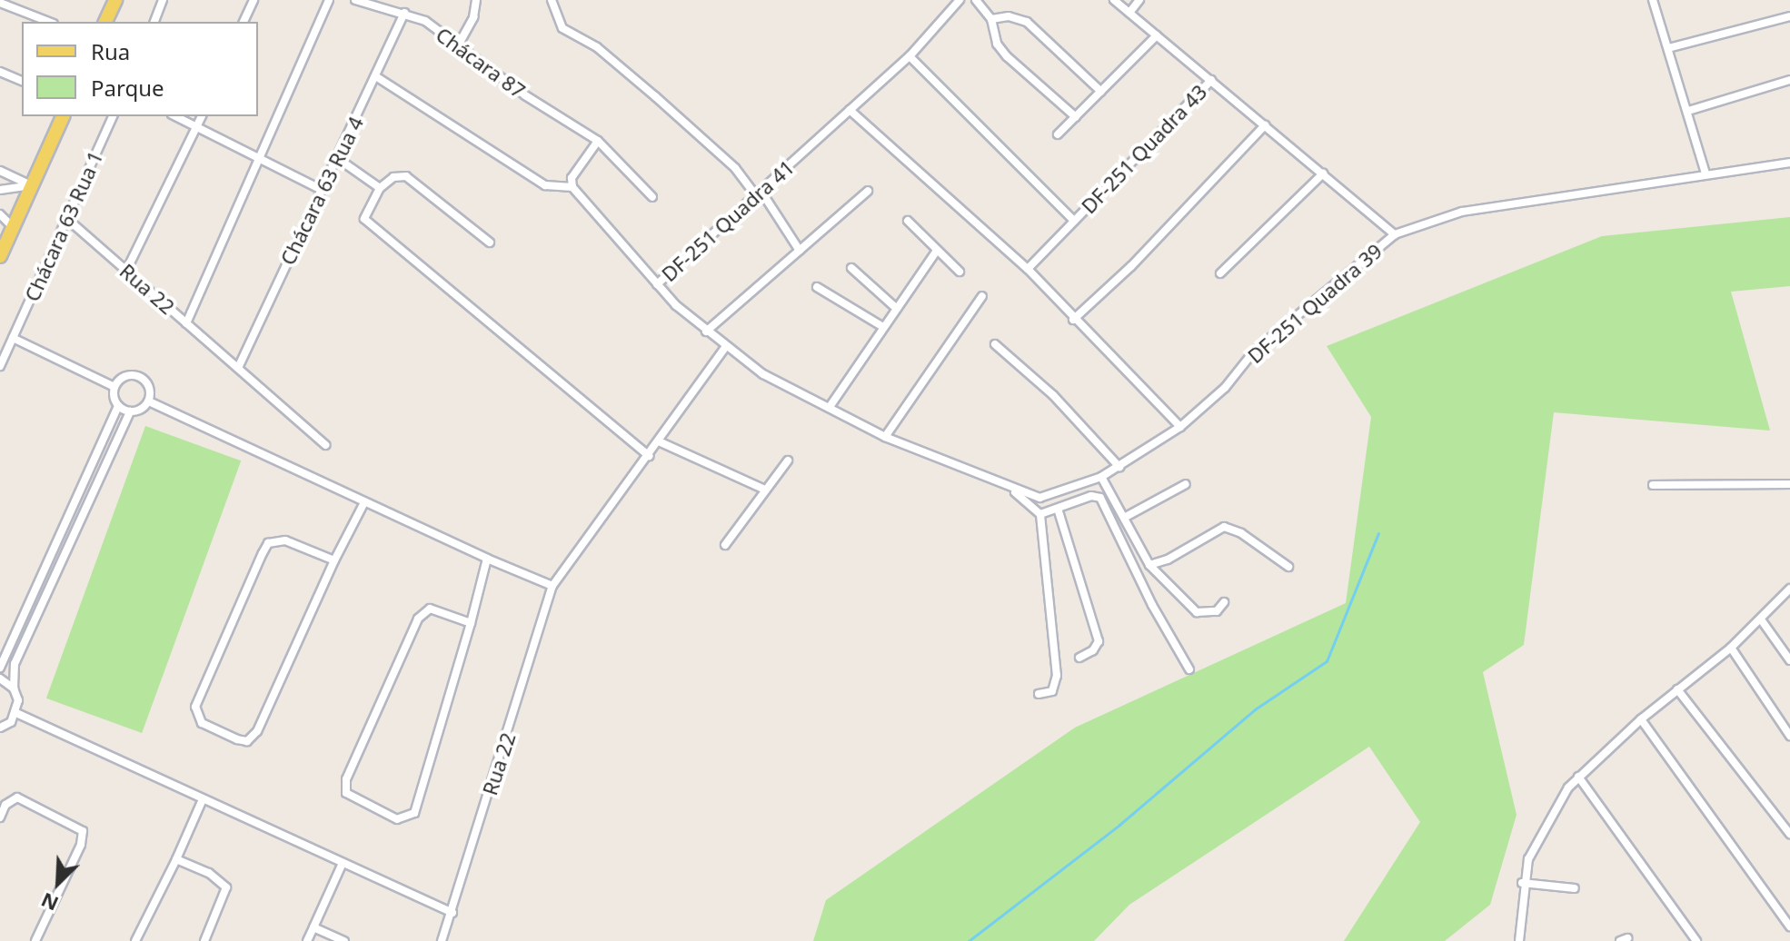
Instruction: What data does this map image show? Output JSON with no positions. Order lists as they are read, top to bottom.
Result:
{
  "streets": {
    "street": [
      "Chácara 87",
      "DF-251 Quadra 43",
      "Chácara 63 Rua 4",
      "DF-251 Quadra 41",
      "Chácara 63 Rua 1",
      "Rua 22",
      "DF-251 Quadra 39"
    ]
  },
  "crossings": [
    ["Chácara 87", "Chácara 63 Rua 4"],
    ["DF-251 Quadra 43", "DF-251 Quadra 39"],
    ["Chácara 63 Rua 4", "Rua 22"],
    ["DF-251 Quadra 41", "Rua 22"],
    ["DF-251 Quadra 41", "DF-251 Quadra 39"],
    ["Chácara 63 Rua 1", "Rua 22"]
  ],
  "legend": ["Rua", "Parque"],
  "north": "bottom left"
}
